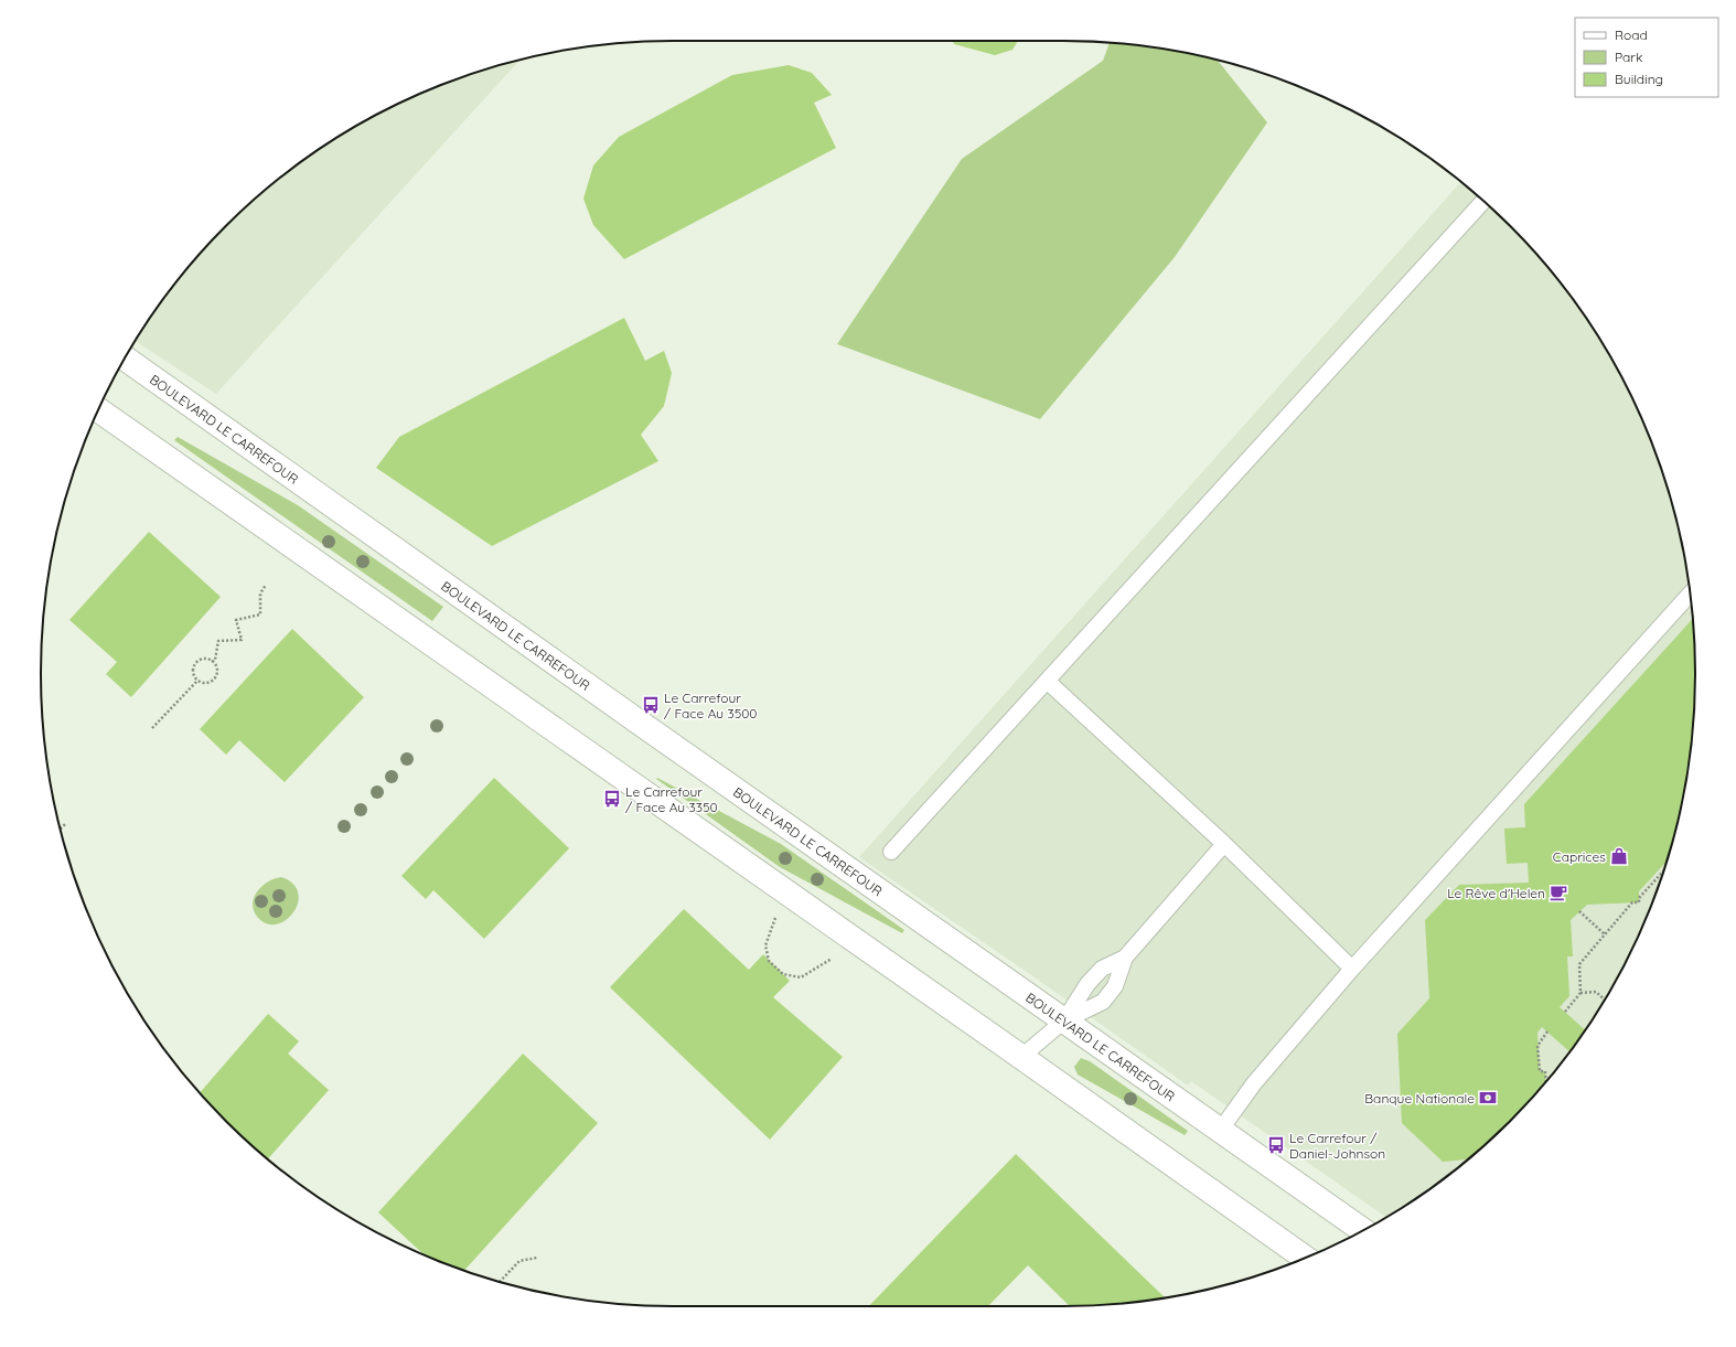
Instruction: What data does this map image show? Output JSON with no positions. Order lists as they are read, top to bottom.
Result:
{
  "streets": {
    "street": ["BOULEVARD LE CARREFOUR"]
  },
  "places": {
    "bus stop": ["Le Carrefour / Face Au 3500", "Le Carrefour / Face Au 3350", "Le Carrefour / Daniel-Johnson"],
    "shop": ["Caprices"],
    "cafe": ["Le Rêve d'Helen"],
    "bank": ["Banque Nationale"]
  },
  "legend": ["Road", "Park", "Building"]
}
